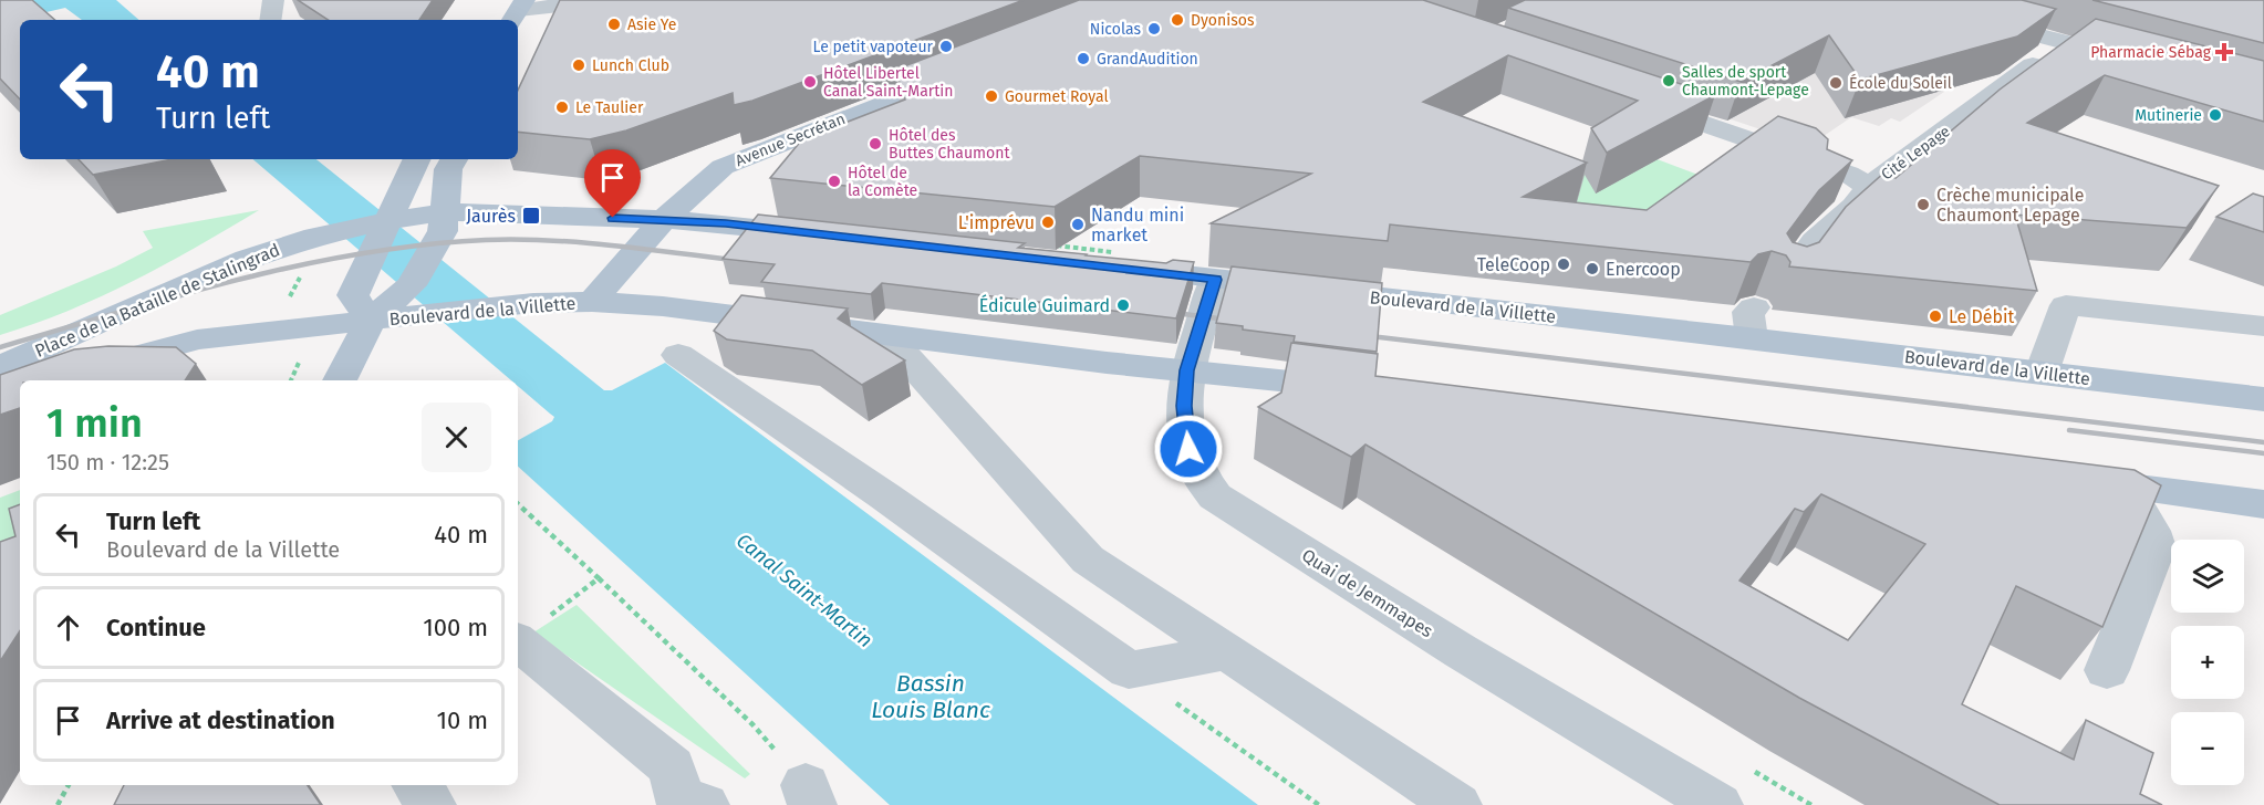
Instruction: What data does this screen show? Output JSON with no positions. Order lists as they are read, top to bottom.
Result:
{
  "streets": {
    "main road": ["Avenue Secrétan", "Place de la Bataille de Stalingrad", "Boulevard de la Villette"],
    "street": ["Cité Lepage", "Quai de Jemmapes"]
  },
  "crossings": [
    ["Avenue Secrétan", "Place de la Bataille de Stalingrad"],
    ["Avenue Secrétan", "Boulevard de la Villette"],
    ["Place de la Bataille de Stalingrad", "Boulevard de la Villette"],
    ["Boulevard de la Villette", "Quai de Jemmapes"]
  ],
  "water": ["Canal Saint-Martin", "Bassin Louis Blanc"],
  "places": {
    "other": [
      "Dyonisos",
      "Asie Ye",
      "Nicolas",
      "Le petit vapoteur",
      "GrandAudition",
      "Lunch Club",
      "Salles de sport Chaumont-Lepage",
      "Hôtel Libertel Canal Saint-Martin",
      "École du Soleil",
      "Gourmet Royal",
      "Le Taulier",
      "Mutinerie",
      "Hôtel des Buttes Chaumont",
      "Hôtel de la Comète",
      "Crèche municipale Chaumont Lepage",
      "L'imprévu",
      "Nandu mini market",
      "TeleCoop",
      "Enercoop",
      "Édicule Guimard",
      "Le Débit"
    ],
    "health": ["Pharmacie Sébag"],
    "transit": ["Jaurès"]
  },
  "page": {
    "turn": ["40 m", "Turn left"],
    "heading": ["1 min", "150 m · 12:25"],
    "list": [
      {
        "name": "Turn left",
        "note": "Boulevard de la Villette",
        "value": "40 m"
      },
      {
        "name": "Continue",
        "value": "100 m"
      },
      {
        "name": "Arrive at destination",
        "value": "10 m"
      }
    ],
    "map_buttons": ["+", "−"]
  }
}
